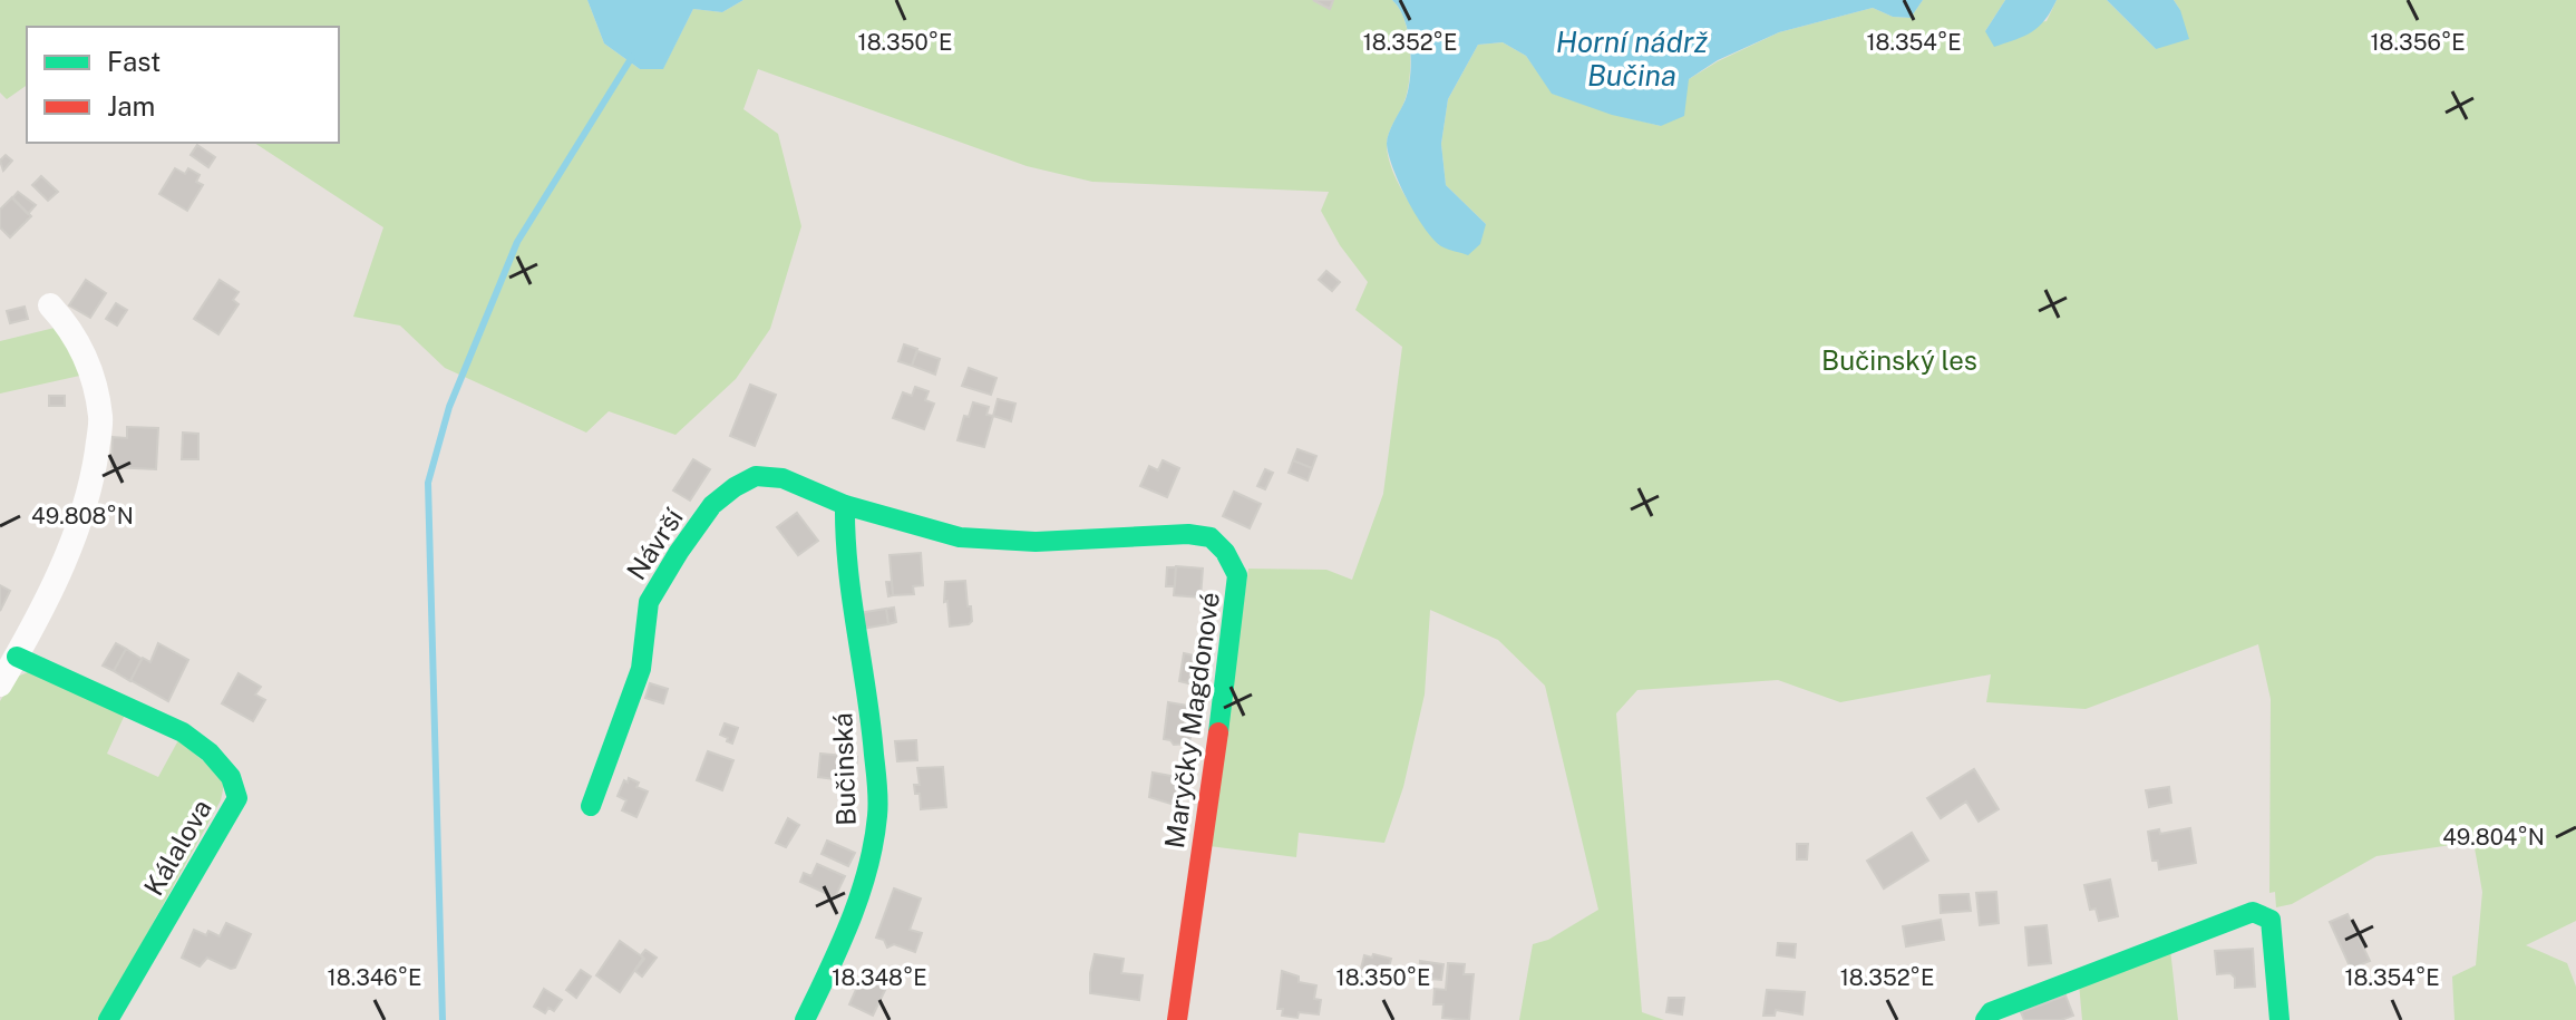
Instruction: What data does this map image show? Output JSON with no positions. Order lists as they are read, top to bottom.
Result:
{
  "streets": {
    "street": [
      "Návrší",
      "Maryčky Magdonové",
      "Bučinská",
      "Kálalova"
    ]
  },
  "crossings": [
    ["Návrší", "Maryčky Magdonové"],
    ["Návrší", "Bučinská"],
    ["Maryčky Magdonové", "Bučinská"]
  ],
  "water": ["Horní nádrž Bučina"],
  "parks": ["Bučinský les"],
  "legend": ["Fast", "Jam"],
  "coordinates": [
    "18.350°E",
    "18.352°E",
    "18.354°E",
    "18.356°E",
    "49.808°N",
    "49.804°N",
    "18.346°E",
    "18.348°E"
  ]
}
